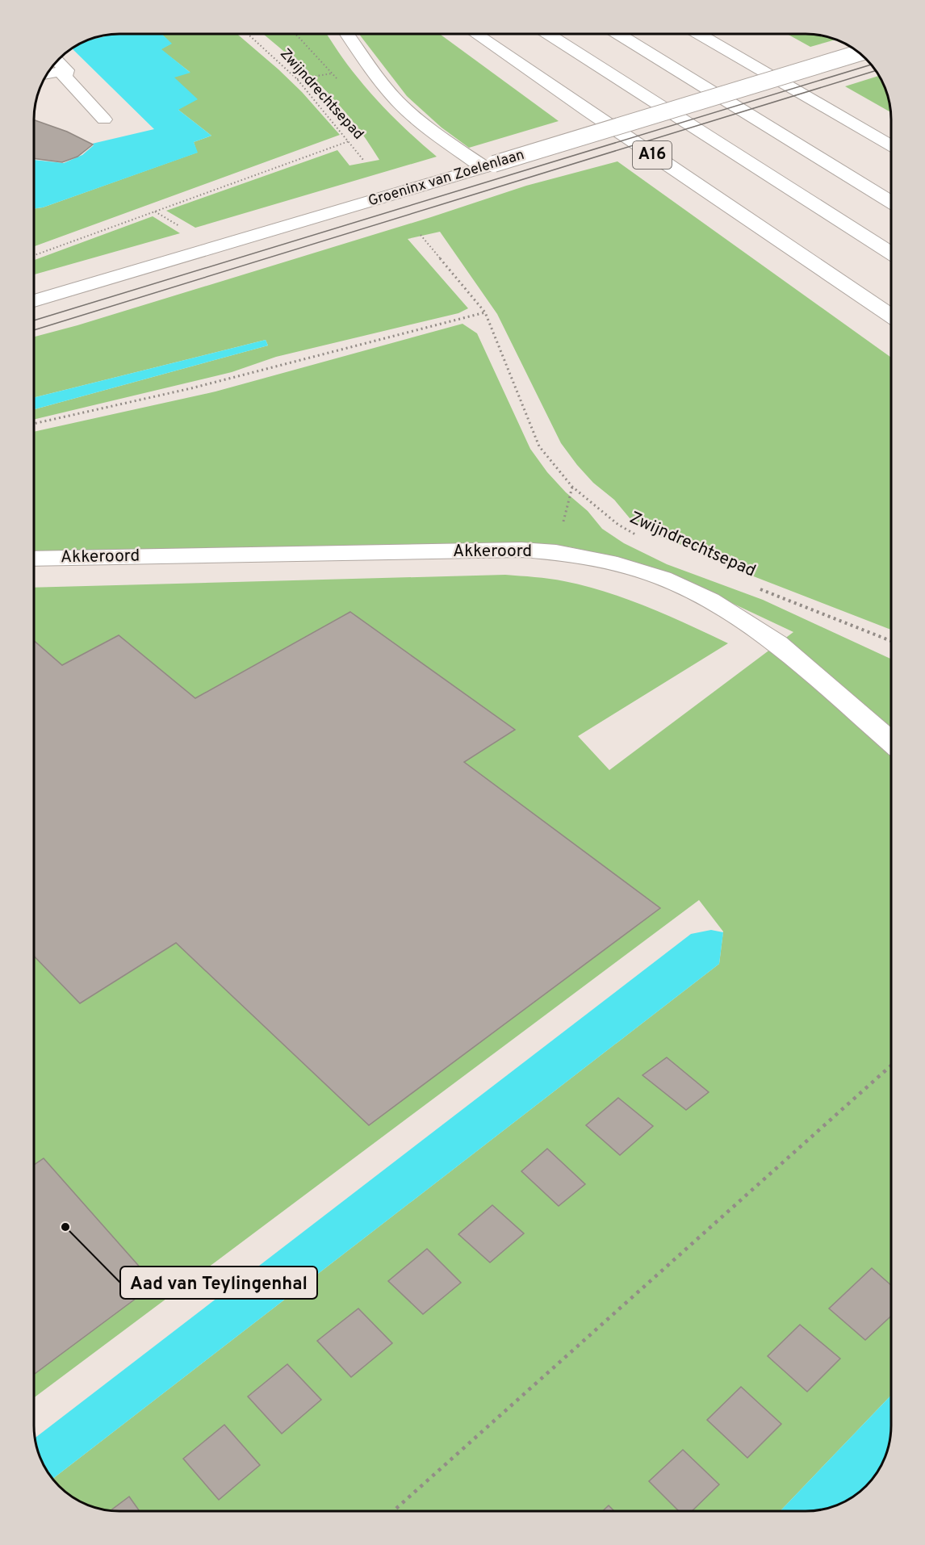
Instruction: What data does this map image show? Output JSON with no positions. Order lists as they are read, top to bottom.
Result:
{
  "streets": {
    "main road": ["A16", "Groeninx van Zoelenlaan", "Akkeroord"],
    "path": ["Zwijndrechtsepad"]
  },
  "places": ["Aad van Teylingenhal"]
}
